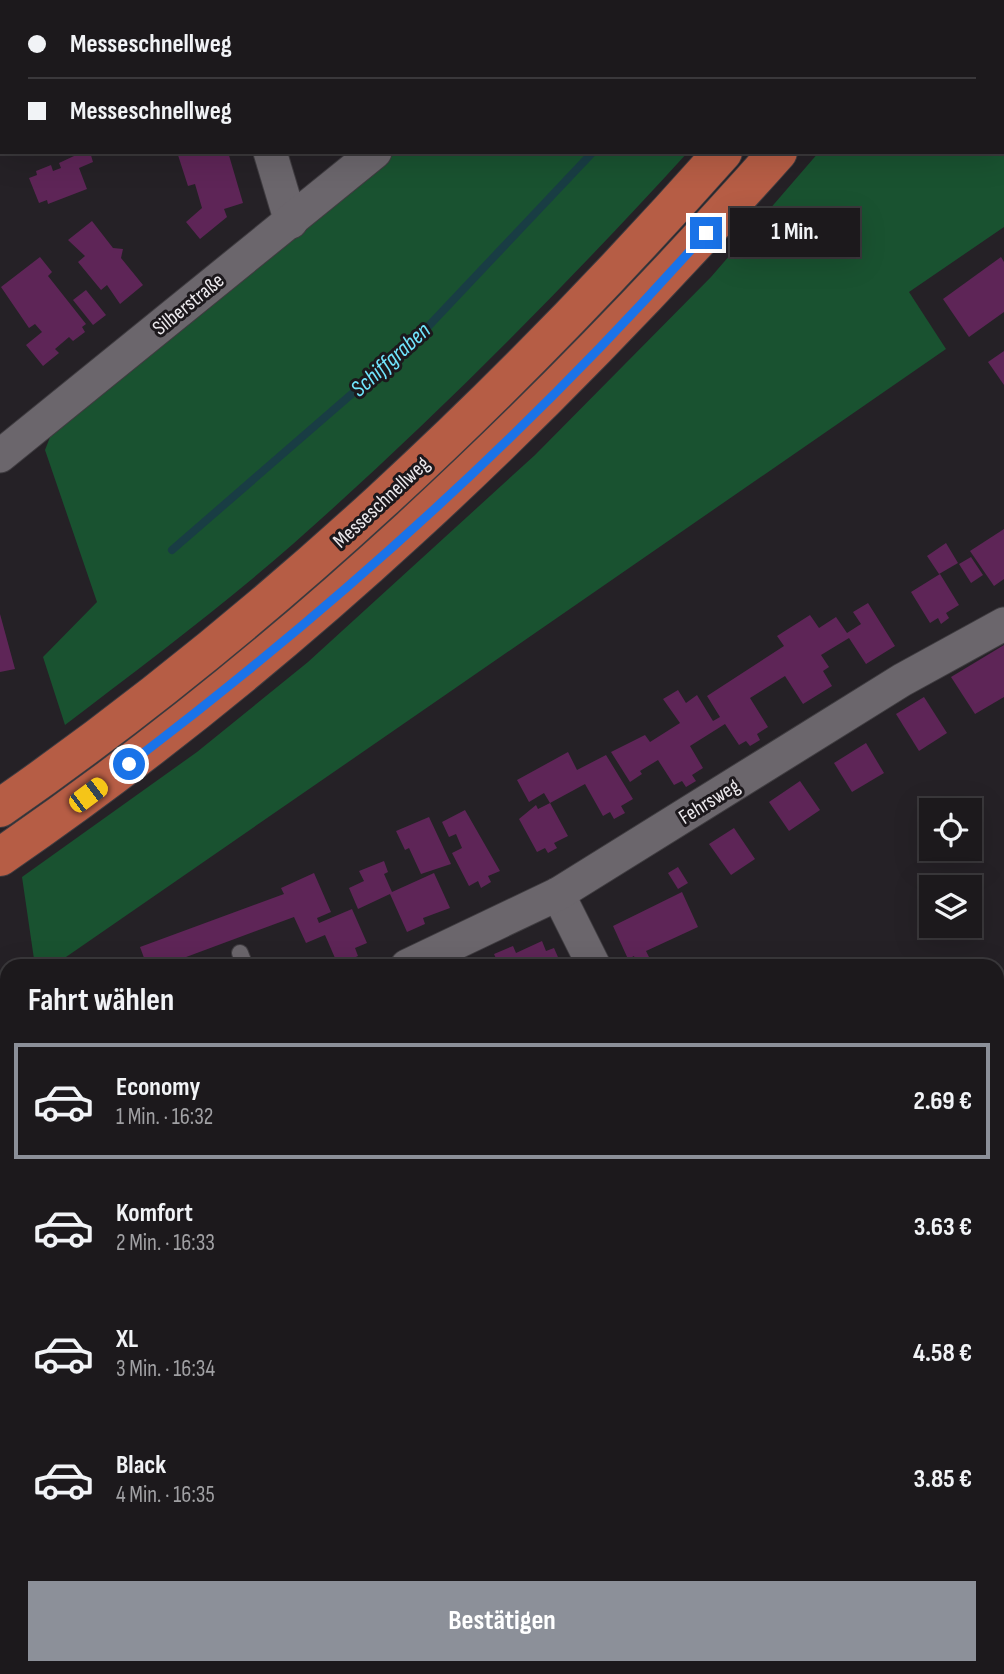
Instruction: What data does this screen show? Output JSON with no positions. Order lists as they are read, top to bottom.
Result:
{
  "streets": {
    "highway": ["Messeschnellweg"],
    "street": ["Silberstraße", "Fehrsweg"]
  },
  "water": ["Schiffgraben"],
  "page": {
    "banner": ["Messeschnellweg", "Messeschnellweg"],
    "bubble": "1 Min.",
    "heading": "Fahrt wählen",
    "list": [
      {
        "name": "Economy",
        "note": "1 Min. · 16:32",
        "value": "2.69 €"
      },
      {
        "name": "Komfort",
        "note": "2 Min. · 16:33",
        "value": "3.63 €"
      },
      {
        "name": "XL",
        "note": "3 Min. · 16:34",
        "value": "4.58 €"
      },
      {
        "name": "Black",
        "note": "4 Min. · 16:35",
        "value": "3.85 €"
      }
    ],
    "buttons": "Bestätigen"
  }
}
